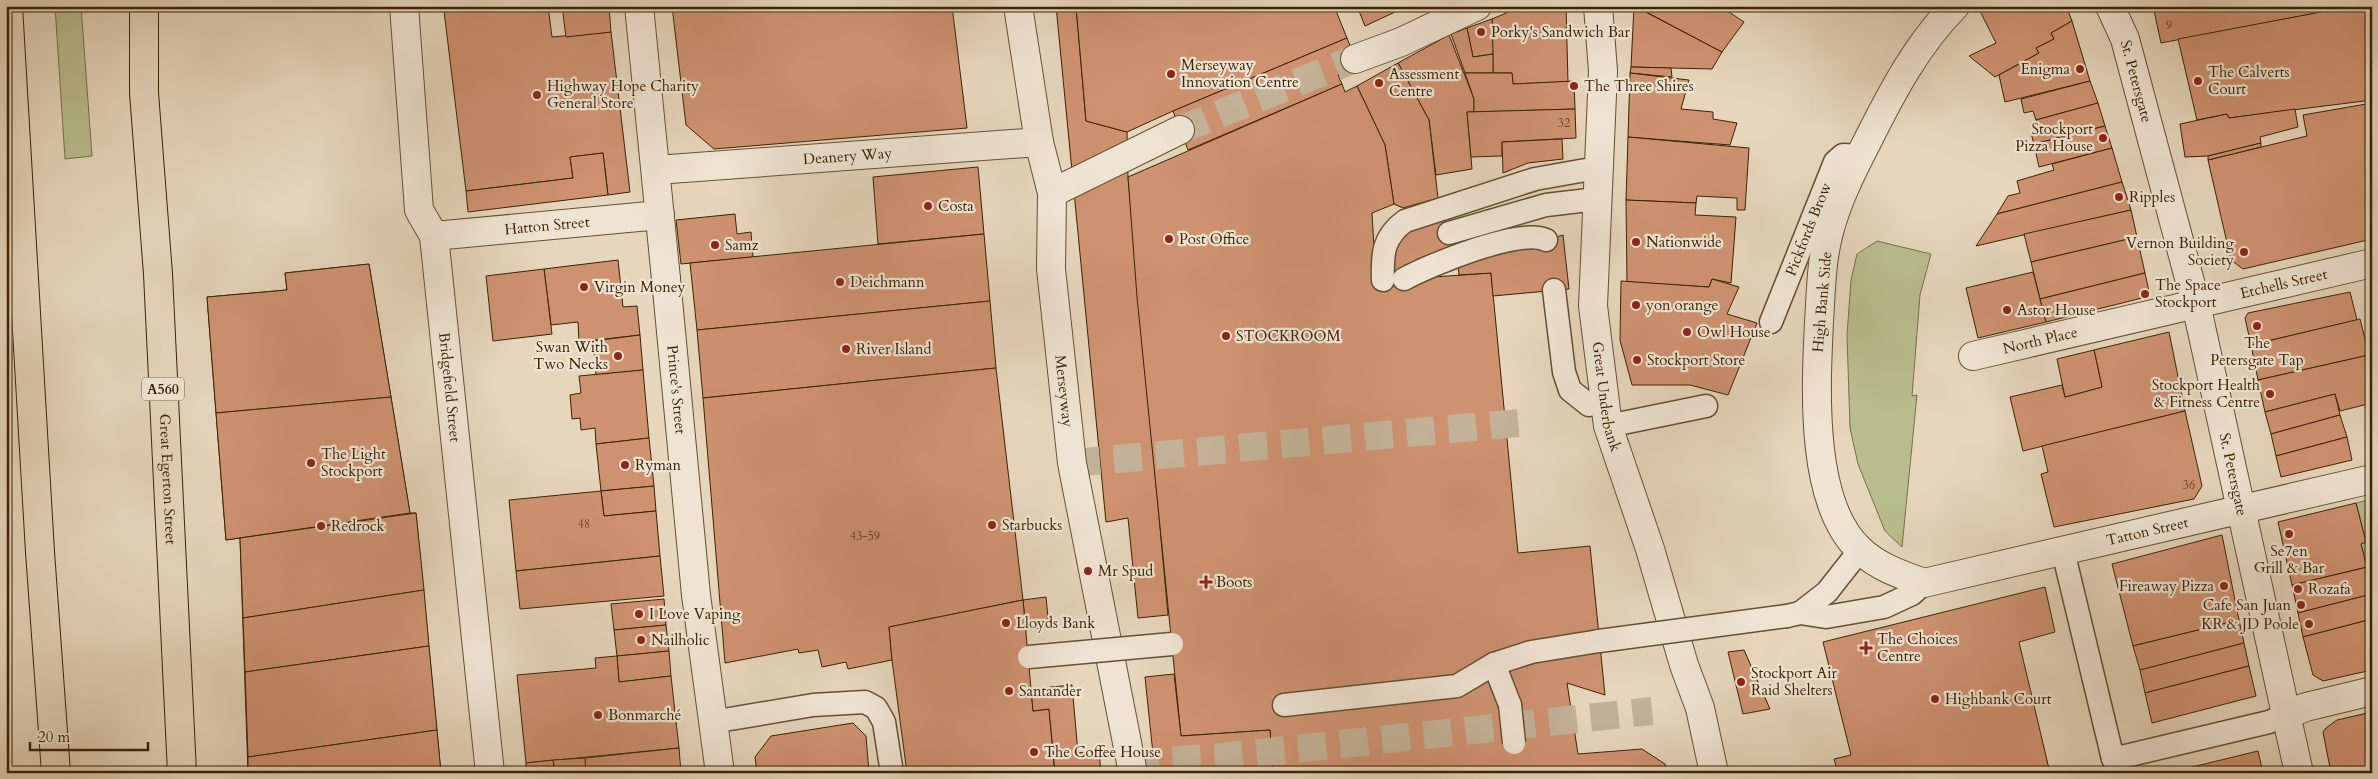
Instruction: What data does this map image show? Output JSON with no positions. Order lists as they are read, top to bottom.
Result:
{
  "streets": {
    "main road": ["A560", "Great Egerton Street"],
    "street": [
      "St. Petersgate",
      "Deanery Way",
      "Hatton Street",
      "Etchells Street",
      "High Bank Side",
      "North Place",
      "Bridgefield Street",
      "Prince's Street",
      "Merseyway",
      "Great Underbank",
      "Tatton Street"
    ],
    "lane": ["Pickfords Brow"]
  },
  "crossings": [
    ["St. Petersgate", "Etchells Street"],
    ["St. Petersgate", "North Place"],
    ["St. Petersgate", "Tatton Street"],
    ["Deanery Way", "Prince's Street"],
    ["Deanery Way", "Merseyway"],
    ["Hatton Street", "Bridgefield Street"],
    ["Hatton Street", "Prince's Street"],
    ["Pickfords Brow", "High Bank Side"],
    ["Etchells Street", "North Place"],
    ["High Bank Side", "Tatton Street"]
  ],
  "places": {
    "other": [
      "Porky's Sandwich Bar",
      "Enigma",
      "Merseyway Innovation Centre",
      "The Calverts Court",
      "Assessment Centre",
      "The Three Shires",
      "Highway Hope Charity General Store",
      "Stockport Pizza House",
      "Ripples",
      "Costa",
      "Post Office",
      "Nationwide",
      "Samz",
      "Vernon Building Society",
      "Deichmann",
      "Virgin Money",
      "The Space Stockport",
      "yon orange",
      "Astor House",
      "The Petersgate Tap",
      "Owl House",
      "STOCKROOM",
      "River Island",
      "Swan With Two Necks",
      "Stockport Store",
      "Stockport Health & Fitness Centre",
      "The Light Stockport",
      "Ryman",
      "Starbucks",
      "Redrock",
      "Se7en Grill & Bar",
      "Mr Spud",
      "Fireaway Pizza",
      "Rozafa",
      "Cafe San Juan",
      "I Love Vaping",
      "Lloyds Bank",
      "KR & JD Poole",
      "Nailholic",
      "Stockport Air Raid Shelters",
      "Santander",
      "Highbank Court",
      "Bonmarché",
      "The Coffee House"
    ],
    "health": ["Boots", "The Choices Centre"]
  },
  "house_numbers": [
    "9",
    "32",
    "36",
    "48",
    "43-59"
  ],
  "scale_bar": "20 m"
}
